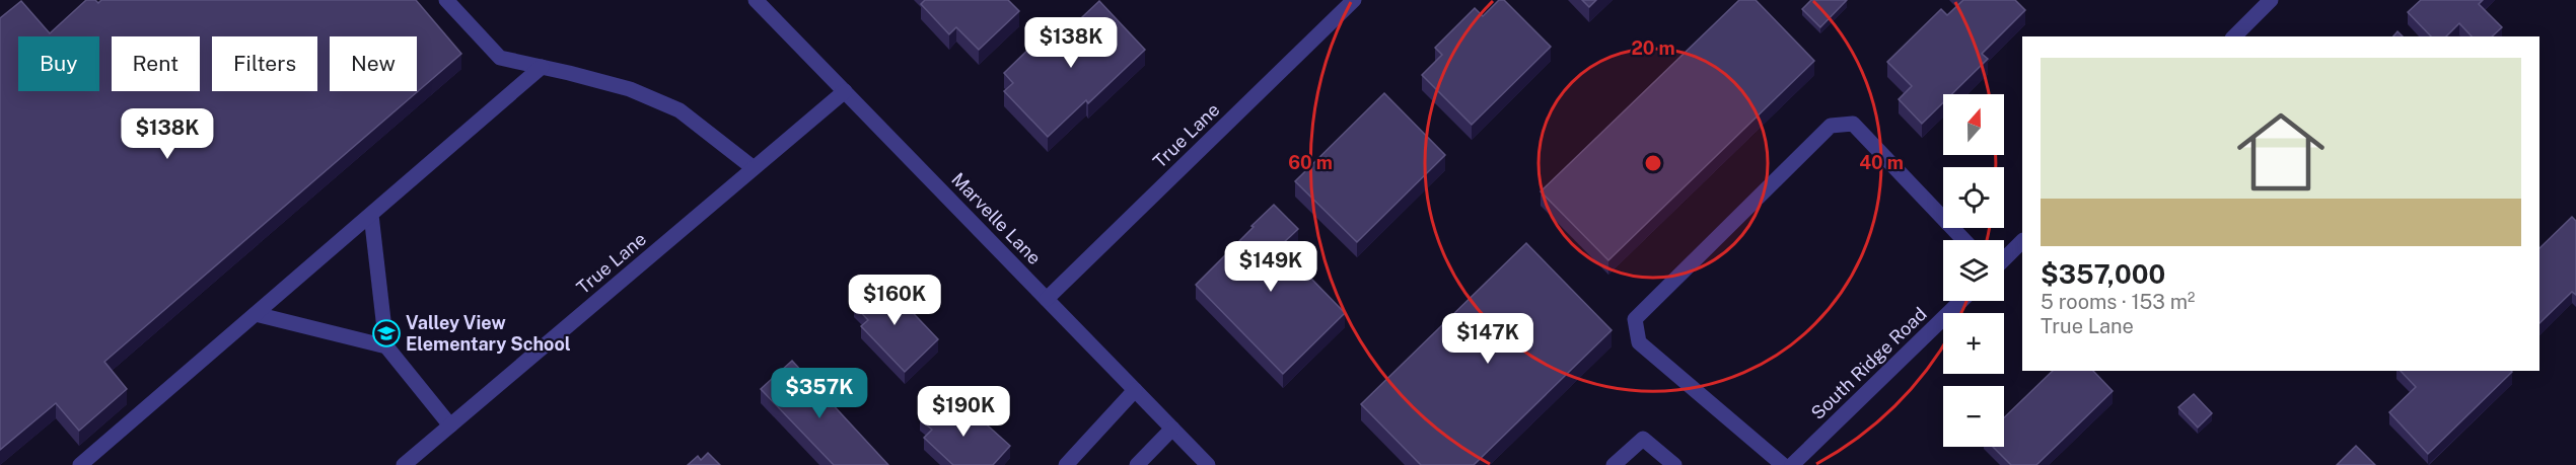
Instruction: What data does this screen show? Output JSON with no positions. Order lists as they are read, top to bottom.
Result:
{
  "streets": {
    "street": ["True Lane", "Marvelle Lane", "South Ridge Road"]
  },
  "crossings": [
    ["True Lane", "Marvelle Lane"]
  ],
  "places": {
    "school or university": ["Valley View Elementary School"]
  },
  "north": "top",
  "page": {
    "price": [
      "$138K",
      "$138K",
      "$149K",
      "$160K",
      "$147K",
      "$357K",
      "$190K"
    ],
    "chip": [
      "Buy",
      "Rent",
      "Filters",
      "New"
    ],
    "list": [
      {
        "name": "$357,000",
        "note": "5 rooms · 153 m² · True Lane"
      }
    ],
    "map_buttons": ["+", "−"]
  },
  "rings": ["20 m", "40 m", "60 m"]
}
